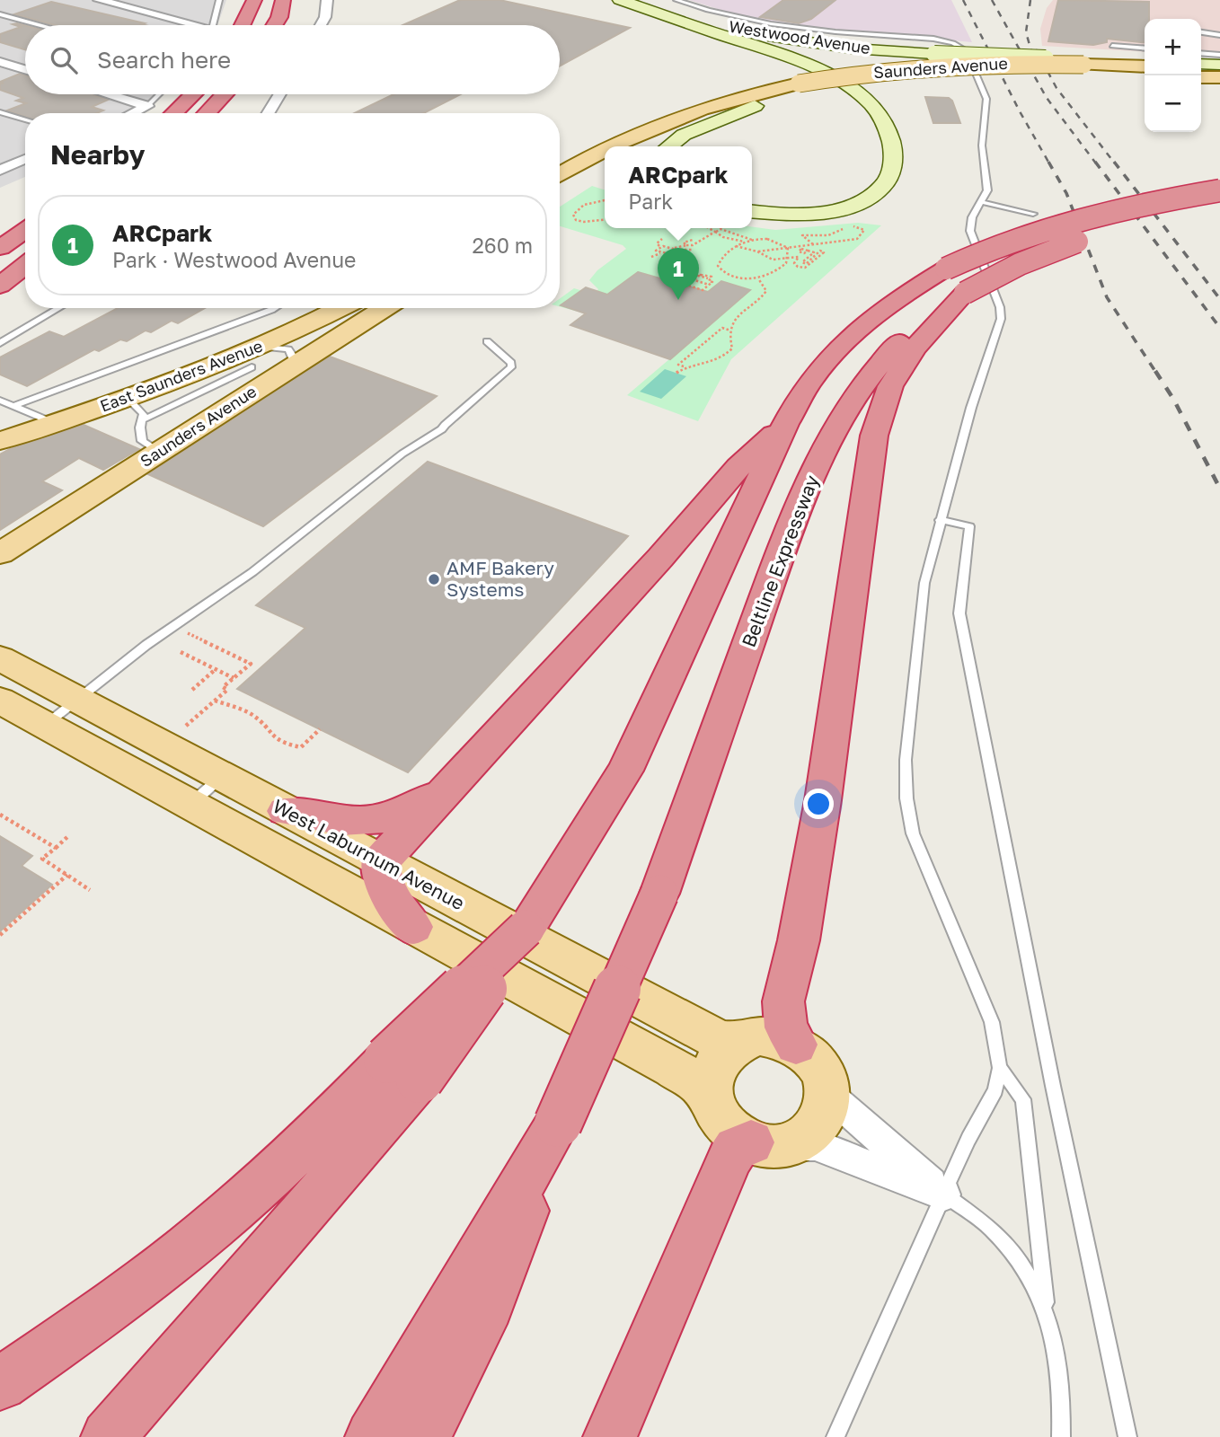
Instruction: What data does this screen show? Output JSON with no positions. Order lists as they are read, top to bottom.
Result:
{
  "streets": {
    "highway": ["Beltline Expressway"],
    "main road": [
      "Westwood Avenue",
      "Saunders Avenue",
      "East Saunders Avenue",
      "West Laburnum Avenue"
    ]
  },
  "places": ["AMF Bakery Systems"],
  "page": {
    "map_buttons": ["+", "−"],
    "search": "Search here",
    "heading": "Nearby",
    "popup": ["ARCpark", "Park"],
    "list": [
      {
        "mark": "1",
        "name": "ARCpark",
        "note": "Park · Westwood Avenue",
        "value": "260 m"
      }
    ],
    "pins": "1"
  }
}
